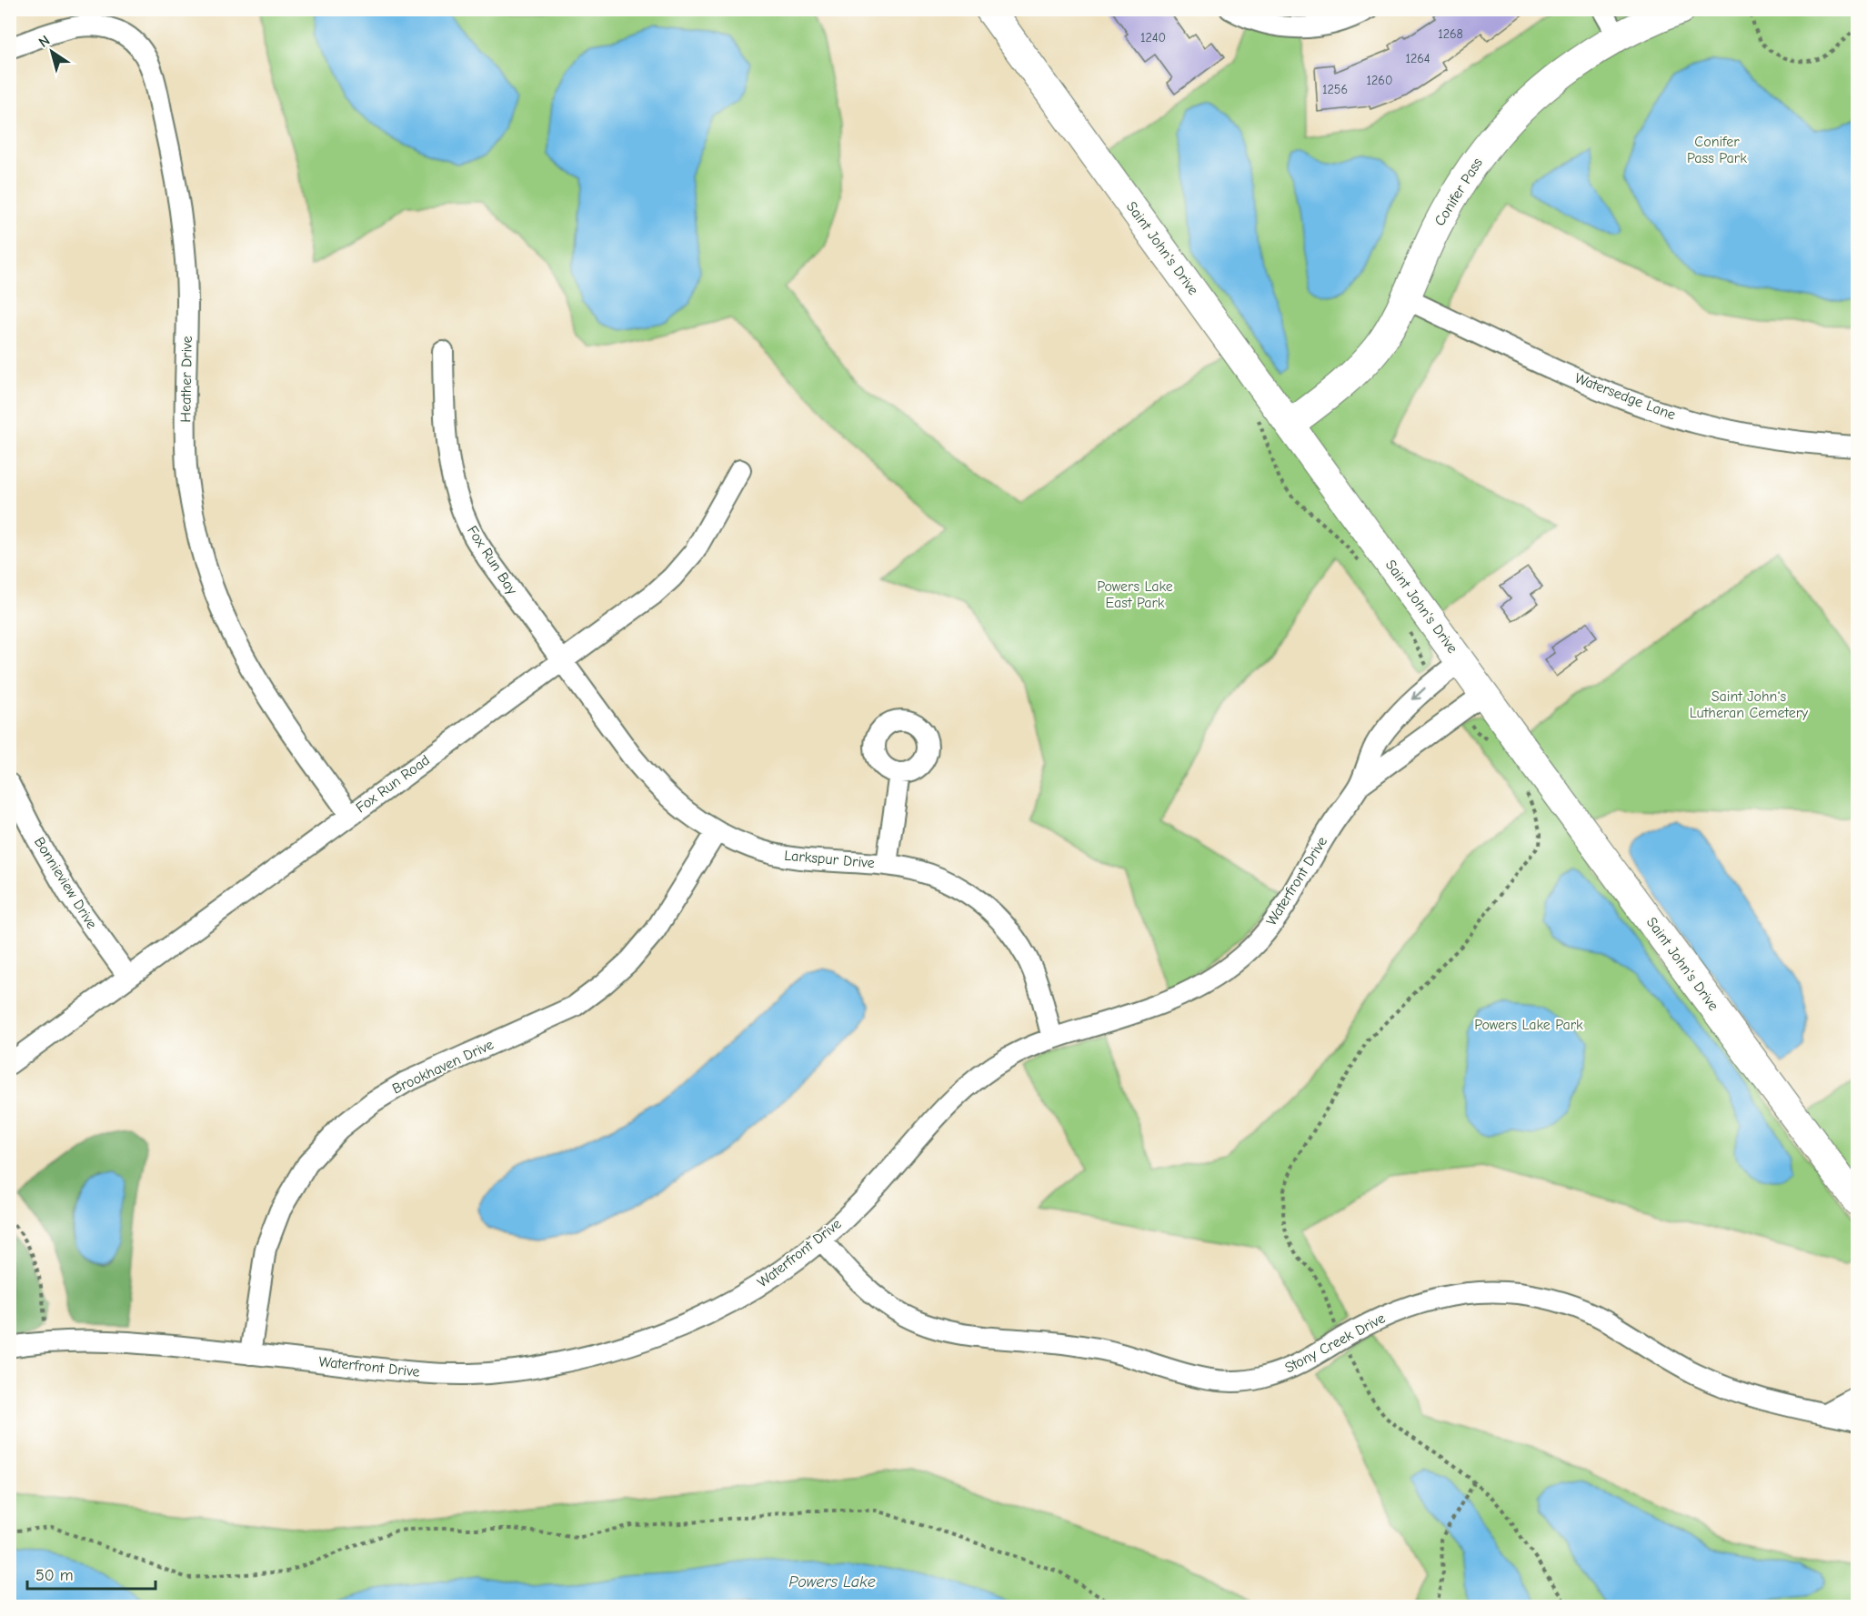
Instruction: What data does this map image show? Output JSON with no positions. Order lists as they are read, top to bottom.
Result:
{
  "streets": {
    "street": [
      "Conifer Pass",
      "Saint John's Drive",
      "Heather Drive",
      "Watersedge Lane",
      "Fox Run Bay",
      "Fox Run Road",
      "Larkspur Drive",
      "Waterfront Drive",
      "Bonnieview Drive",
      "Brookhaven Drive",
      "Stony Creek Drive"
    ]
  },
  "crossings": [
    ["Conifer Pass", "Saint John's Drive"],
    ["Conifer Pass", "Watersedge Lane"],
    ["Saint John's Drive", "Waterfront Drive"],
    ["Heather Drive", "Fox Run Road"],
    ["Fox Run Bay", "Fox Run Road"],
    ["Fox Run Bay", "Larkspur Drive"],
    ["Fox Run Road", "Larkspur Drive"],
    ["Fox Run Road", "Bonnieview Drive"],
    ["Larkspur Drive", "Waterfront Drive"],
    ["Larkspur Drive", "Brookhaven Drive"],
    ["Waterfront Drive", "Brookhaven Drive"],
    ["Waterfront Drive", "Stony Creek Drive"]
  ],
  "water": ["Powers Lake"],
  "parks": [
    "Conifer Pass Park",
    "Powers Lake East Park",
    "Saint John's Lutheran Cemetery",
    "Powers Lake Park"
  ],
  "house_numbers": [
    "1268",
    "1240",
    "1264",
    "1260",
    "1256"
  ],
  "scale_bar": "50 m",
  "north": "top left"
}
